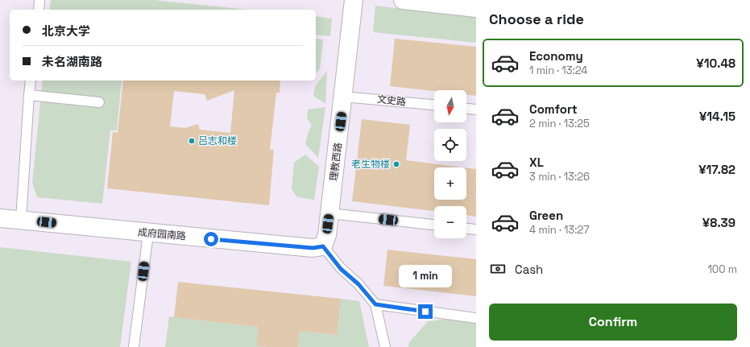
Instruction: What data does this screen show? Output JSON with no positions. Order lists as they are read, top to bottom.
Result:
{
  "streets": {
    "street": ["理教西路", "成府园南路"],
    "lane": ["文史路"]
  },
  "crossings": [
    ["文史路", "理教西路"],
    ["理教西路", "成府园南路"]
  ],
  "places": ["吕志和楼", "老生物楼"],
  "north": "bottom",
  "page": {
    "heading": "Choose a ride",
    "banner": ["北京大学", "未名湖南路"],
    "list": [
      {
        "name": "Economy",
        "note": "1 min · 13:24",
        "value": "¥10.48"
      },
      {
        "name": "Comfort",
        "note": "2 min · 13:25",
        "value": "¥14.15"
      },
      {
        "name": "XL",
        "note": "3 min · 13:26",
        "value": "¥17.82"
      },
      {
        "name": "Green",
        "note": "4 min · 13:27",
        "value": "¥8.39"
      }
    ],
    "map_buttons": ["+", "−"],
    "pay": ["Cash", "100 m"],
    "bubble": "1 min",
    "buttons": "Confirm"
  }
}
